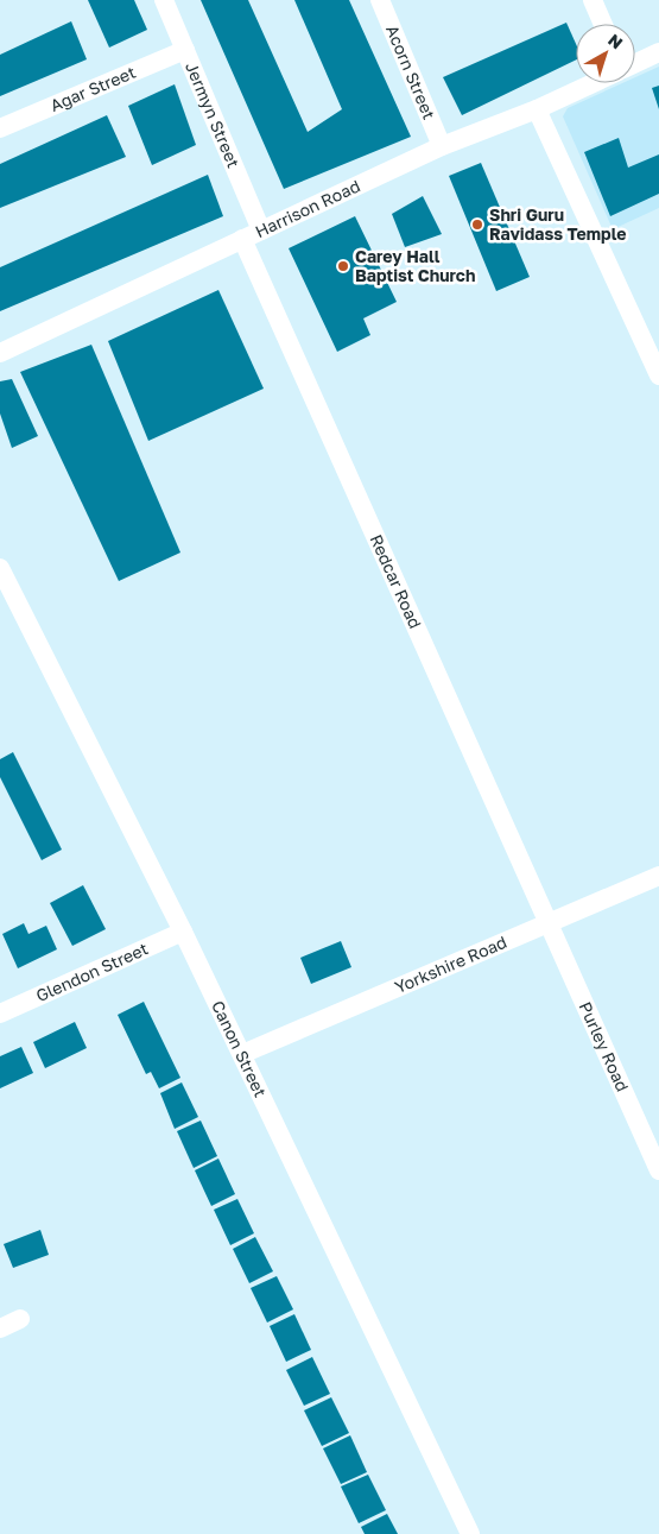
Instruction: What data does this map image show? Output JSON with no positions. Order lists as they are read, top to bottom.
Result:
{
  "streets": {
    "street": [
      "Acorn Street",
      "Agar Street",
      "Jermyn Street",
      "Harrison Road",
      "Redcar Road",
      "Yorkshire Road",
      "Glendon Street",
      "Purley Road",
      "Canon Street"
    ]
  },
  "crossings": [
    ["Acorn Street", "Harrison Road"],
    ["Agar Street", "Jermyn Street"],
    ["Jermyn Street", "Harrison Road"],
    ["Harrison Road", "Redcar Road"],
    ["Redcar Road", "Yorkshire Road"],
    ["Redcar Road", "Purley Road"],
    ["Yorkshire Road", "Purley Road"],
    ["Yorkshire Road", "Canon Street"],
    ["Glendon Street", "Canon Street"]
  ],
  "places": ["Shri Guru Ravidass Temple", "Carey Hall Baptist Church"],
  "north": "top right"
}
